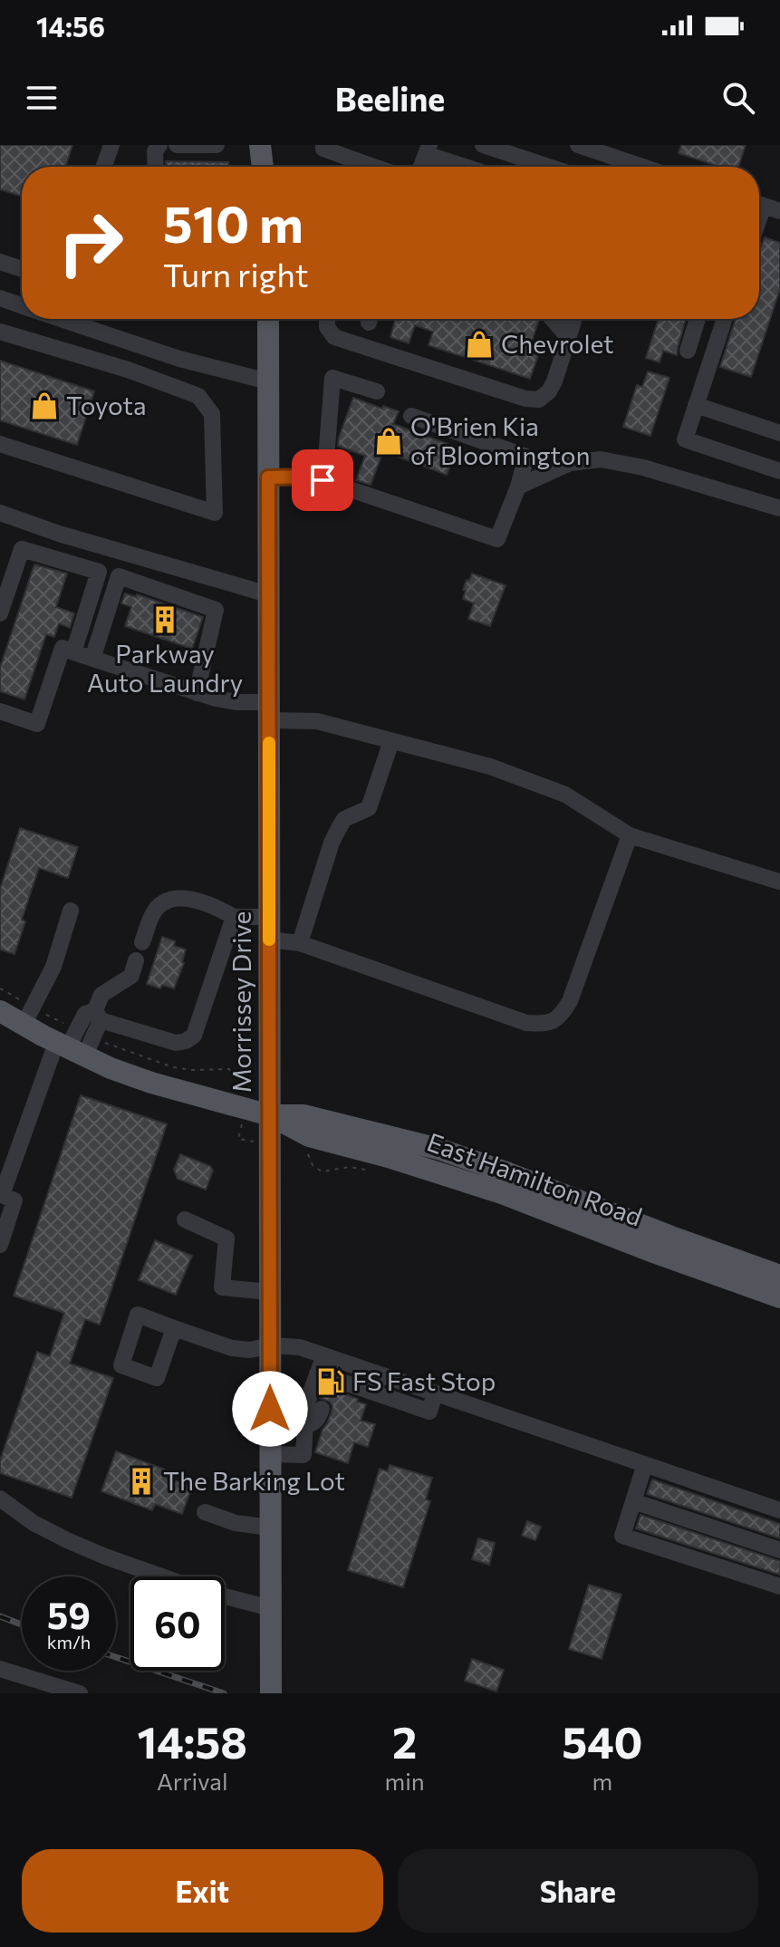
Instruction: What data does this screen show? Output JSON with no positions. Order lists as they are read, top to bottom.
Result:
{
  "streets": {
    "main road": ["Morrissey Drive", "East Hamilton Road"]
  },
  "crossings": [
    ["Morrissey Drive", "East Hamilton Road"]
  ],
  "places": {
    "shop": ["Chevrolet", "Toyota", "O'Brien Kia of Bloomington"],
    "building": ["Parkway Auto Laundry", "The Barking Lot"],
    "fuel station": ["FS Fast Stop"]
  },
  "page": {
    "status": "14:56",
    "header": "Beeline",
    "turn": ["510 m", "Turn right"],
    "speed": "59 km/h",
    "limit": "60",
    "eta": [
      "14:58",
      "Arrival",
      "2",
      "min",
      "540",
      "m"
    ],
    "buttons": ["Exit", "Share"]
  }
}
